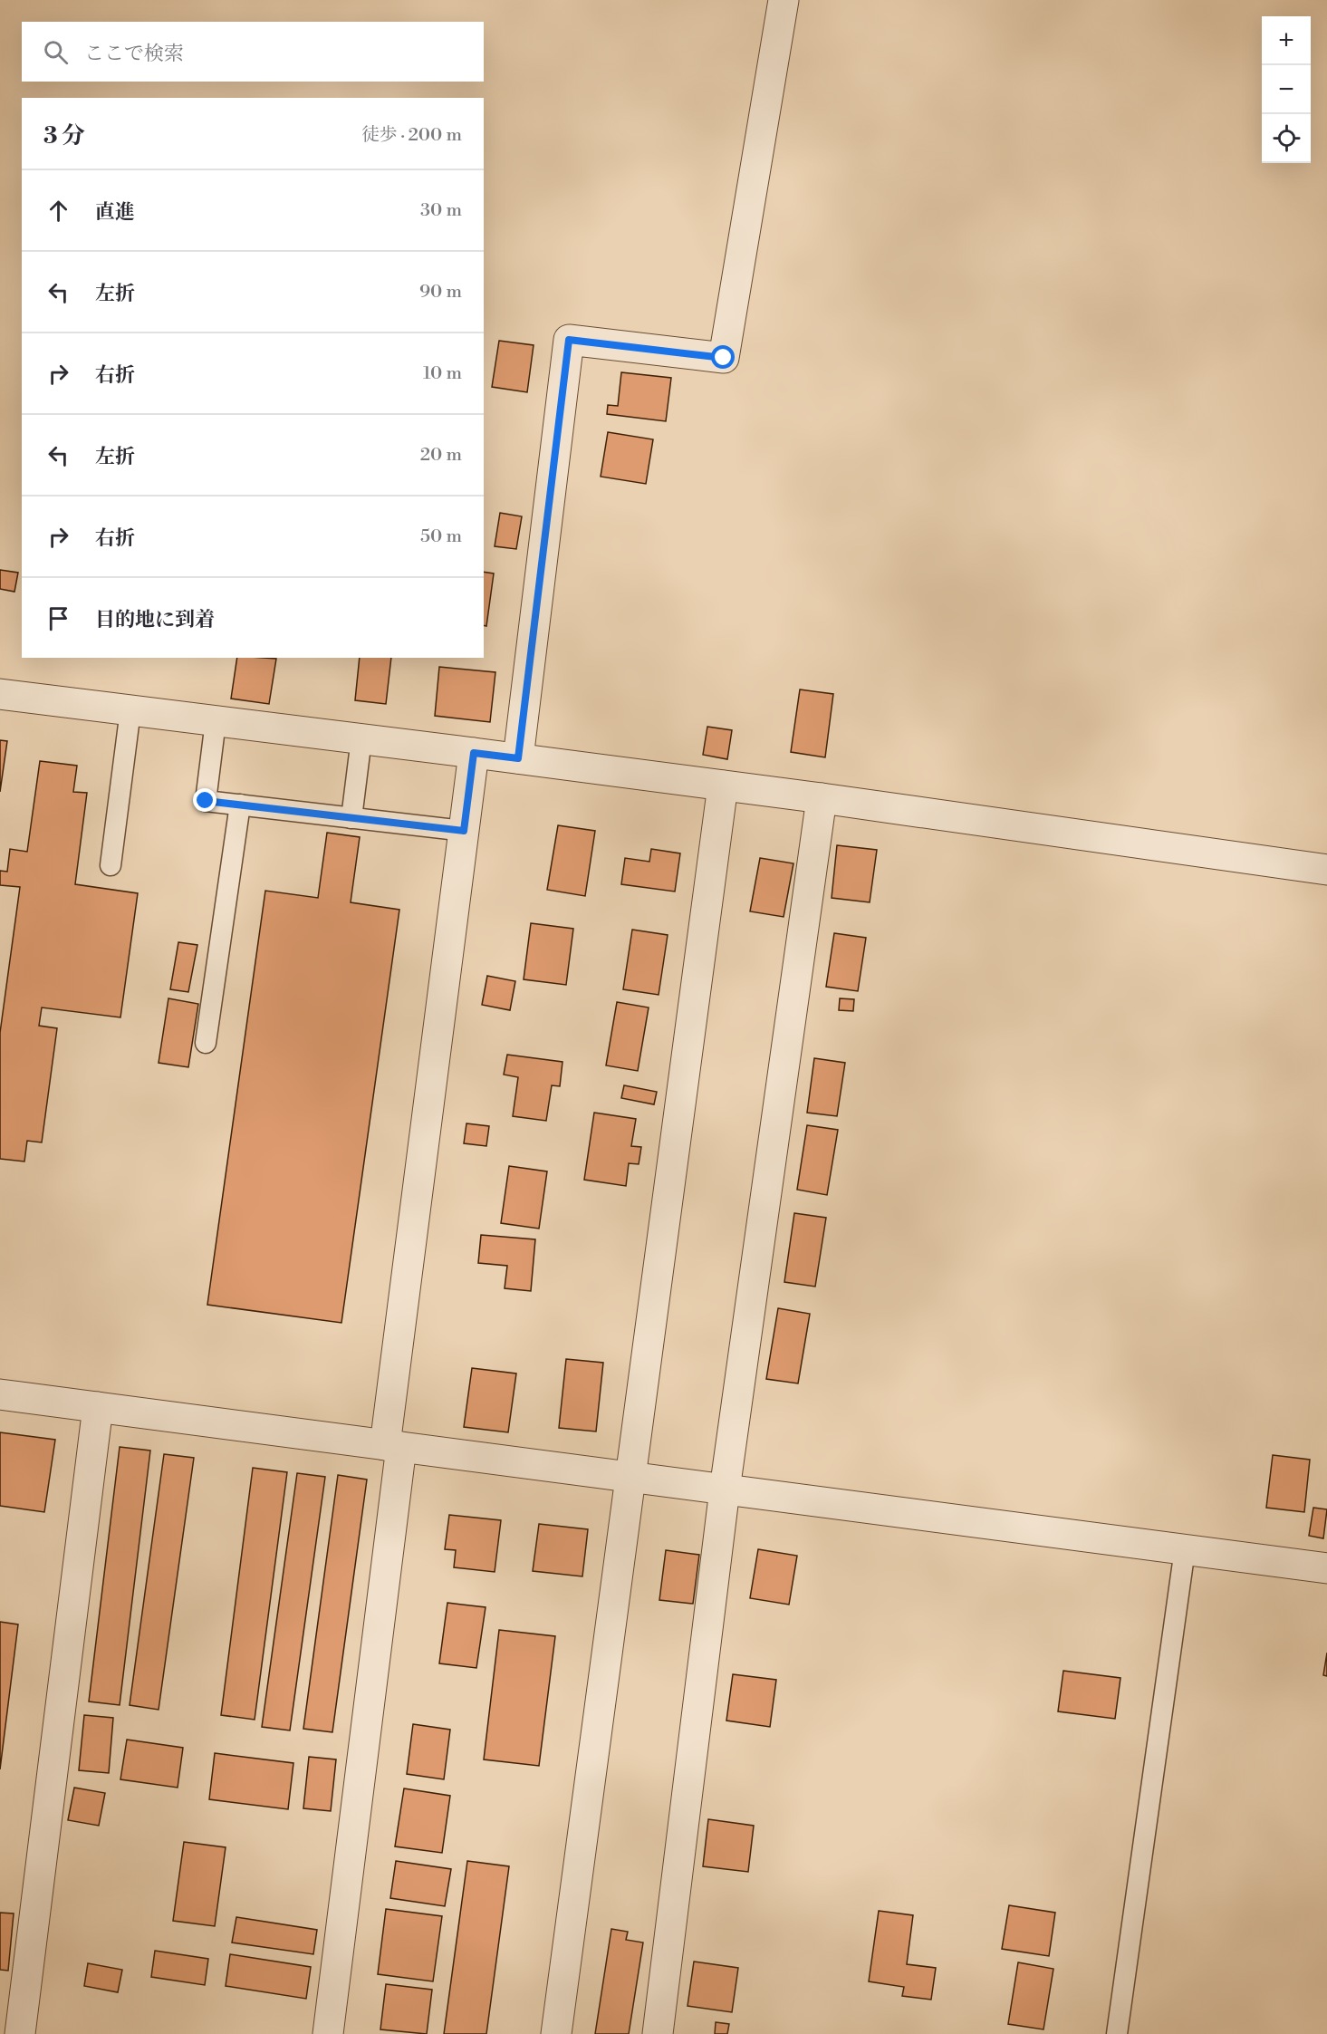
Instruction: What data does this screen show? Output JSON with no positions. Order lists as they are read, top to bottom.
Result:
{
  "page": {
    "map_buttons": ["+", "−"],
    "search": "ここで検索",
    "heading": ["3 分", "徒歩 · 200 m"],
    "list": [
      ["直進", "30 m"],
      ["左折", "90 m"],
      ["右折", "10 m"],
      ["左折", "20 m"],
      ["右折", "50 m"],
      "目的地に到着"
    ]
  }
}
